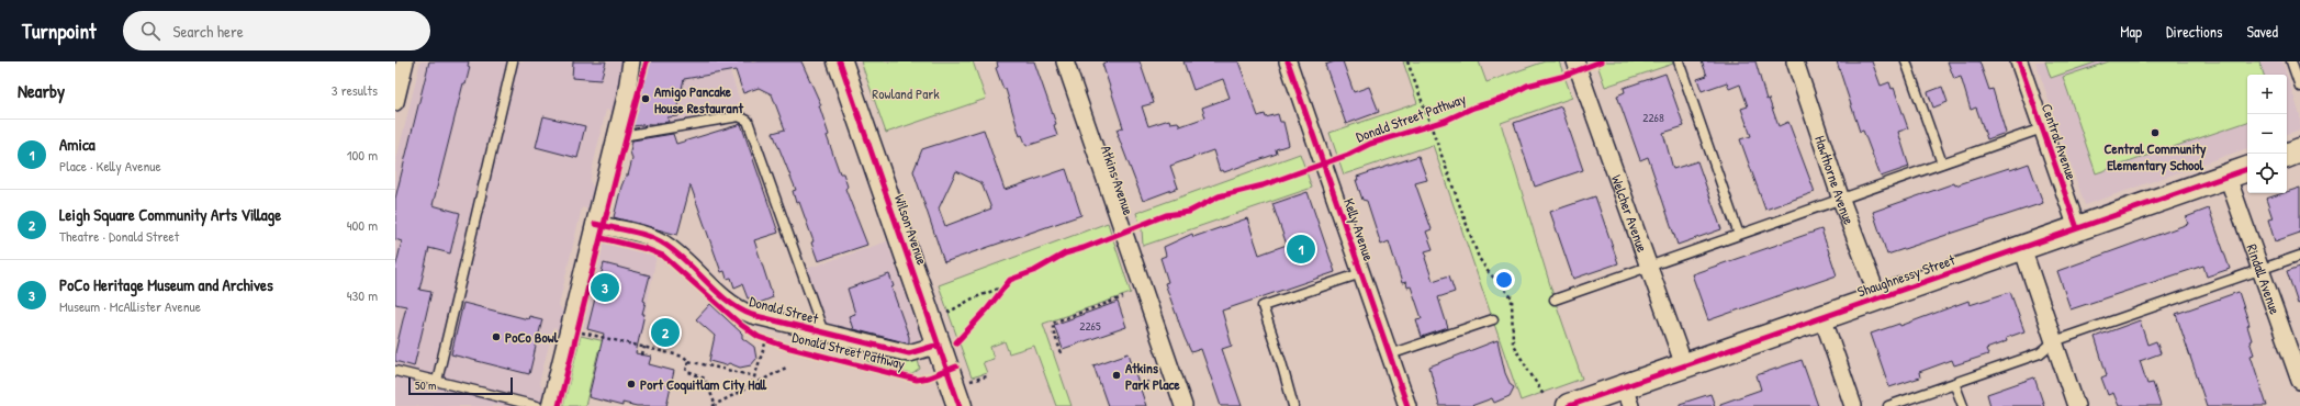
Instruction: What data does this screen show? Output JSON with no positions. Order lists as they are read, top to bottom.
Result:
{
  "streets": {
    "main road": ["Wilson Avenue", "Shaughnessy Street"],
    "street": [
      "Central Avenue",
      "Atkins Avenue",
      "Hawthorne Avenue",
      "Welcher Avenue",
      "Kelly Avenue",
      "Rindall Avenue",
      "Donald Street"
    ],
    "cycle path": ["Donald Street Pathway"]
  },
  "crossings": [
    ["Central Avenue", "Shaughnessy Street"],
    ["Hawthorne Avenue", "Shaughnessy Street"],
    ["Welcher Avenue", "Shaughnessy Street"],
    ["Wilson Avenue", "Donald Street"],
    ["Shaughnessy Street", "Rindall Avenue"]
  ],
  "parks": ["Rowland Park"],
  "places": [
    "Amigo Pancake House Restaurant",
    "Central Community Elementary School",
    "PoCo Bowl",
    "Atkins Park Place",
    "Port Coquitlam City Hall"
  ],
  "house_numbers": ["2268", "2265"],
  "scale_bar": "50 m",
  "page": {
    "header": "Turnpoint",
    "search": "Search here",
    "nav": ["Map", "Directions", "Saved"],
    "heading": ["Nearby", "3 results"],
    "map_buttons": ["+", "−"],
    "list": [
      {
        "mark": "1",
        "name": "Amica",
        "note": "Place · Kelly Avenue",
        "value": "100 m"
      },
      {
        "mark": "2",
        "name": "Leigh Square Community Arts Village",
        "note": "Theatre · Donald Street",
        "value": "400 m"
      },
      {
        "mark": "3",
        "name": "PoCo Heritage Museum and Archives",
        "note": "Museum · McAllister Avenue",
        "value": "430 m"
      }
    ],
    "pins": ["1", "3", "2"],
    "scale": "50 m"
  }
}
